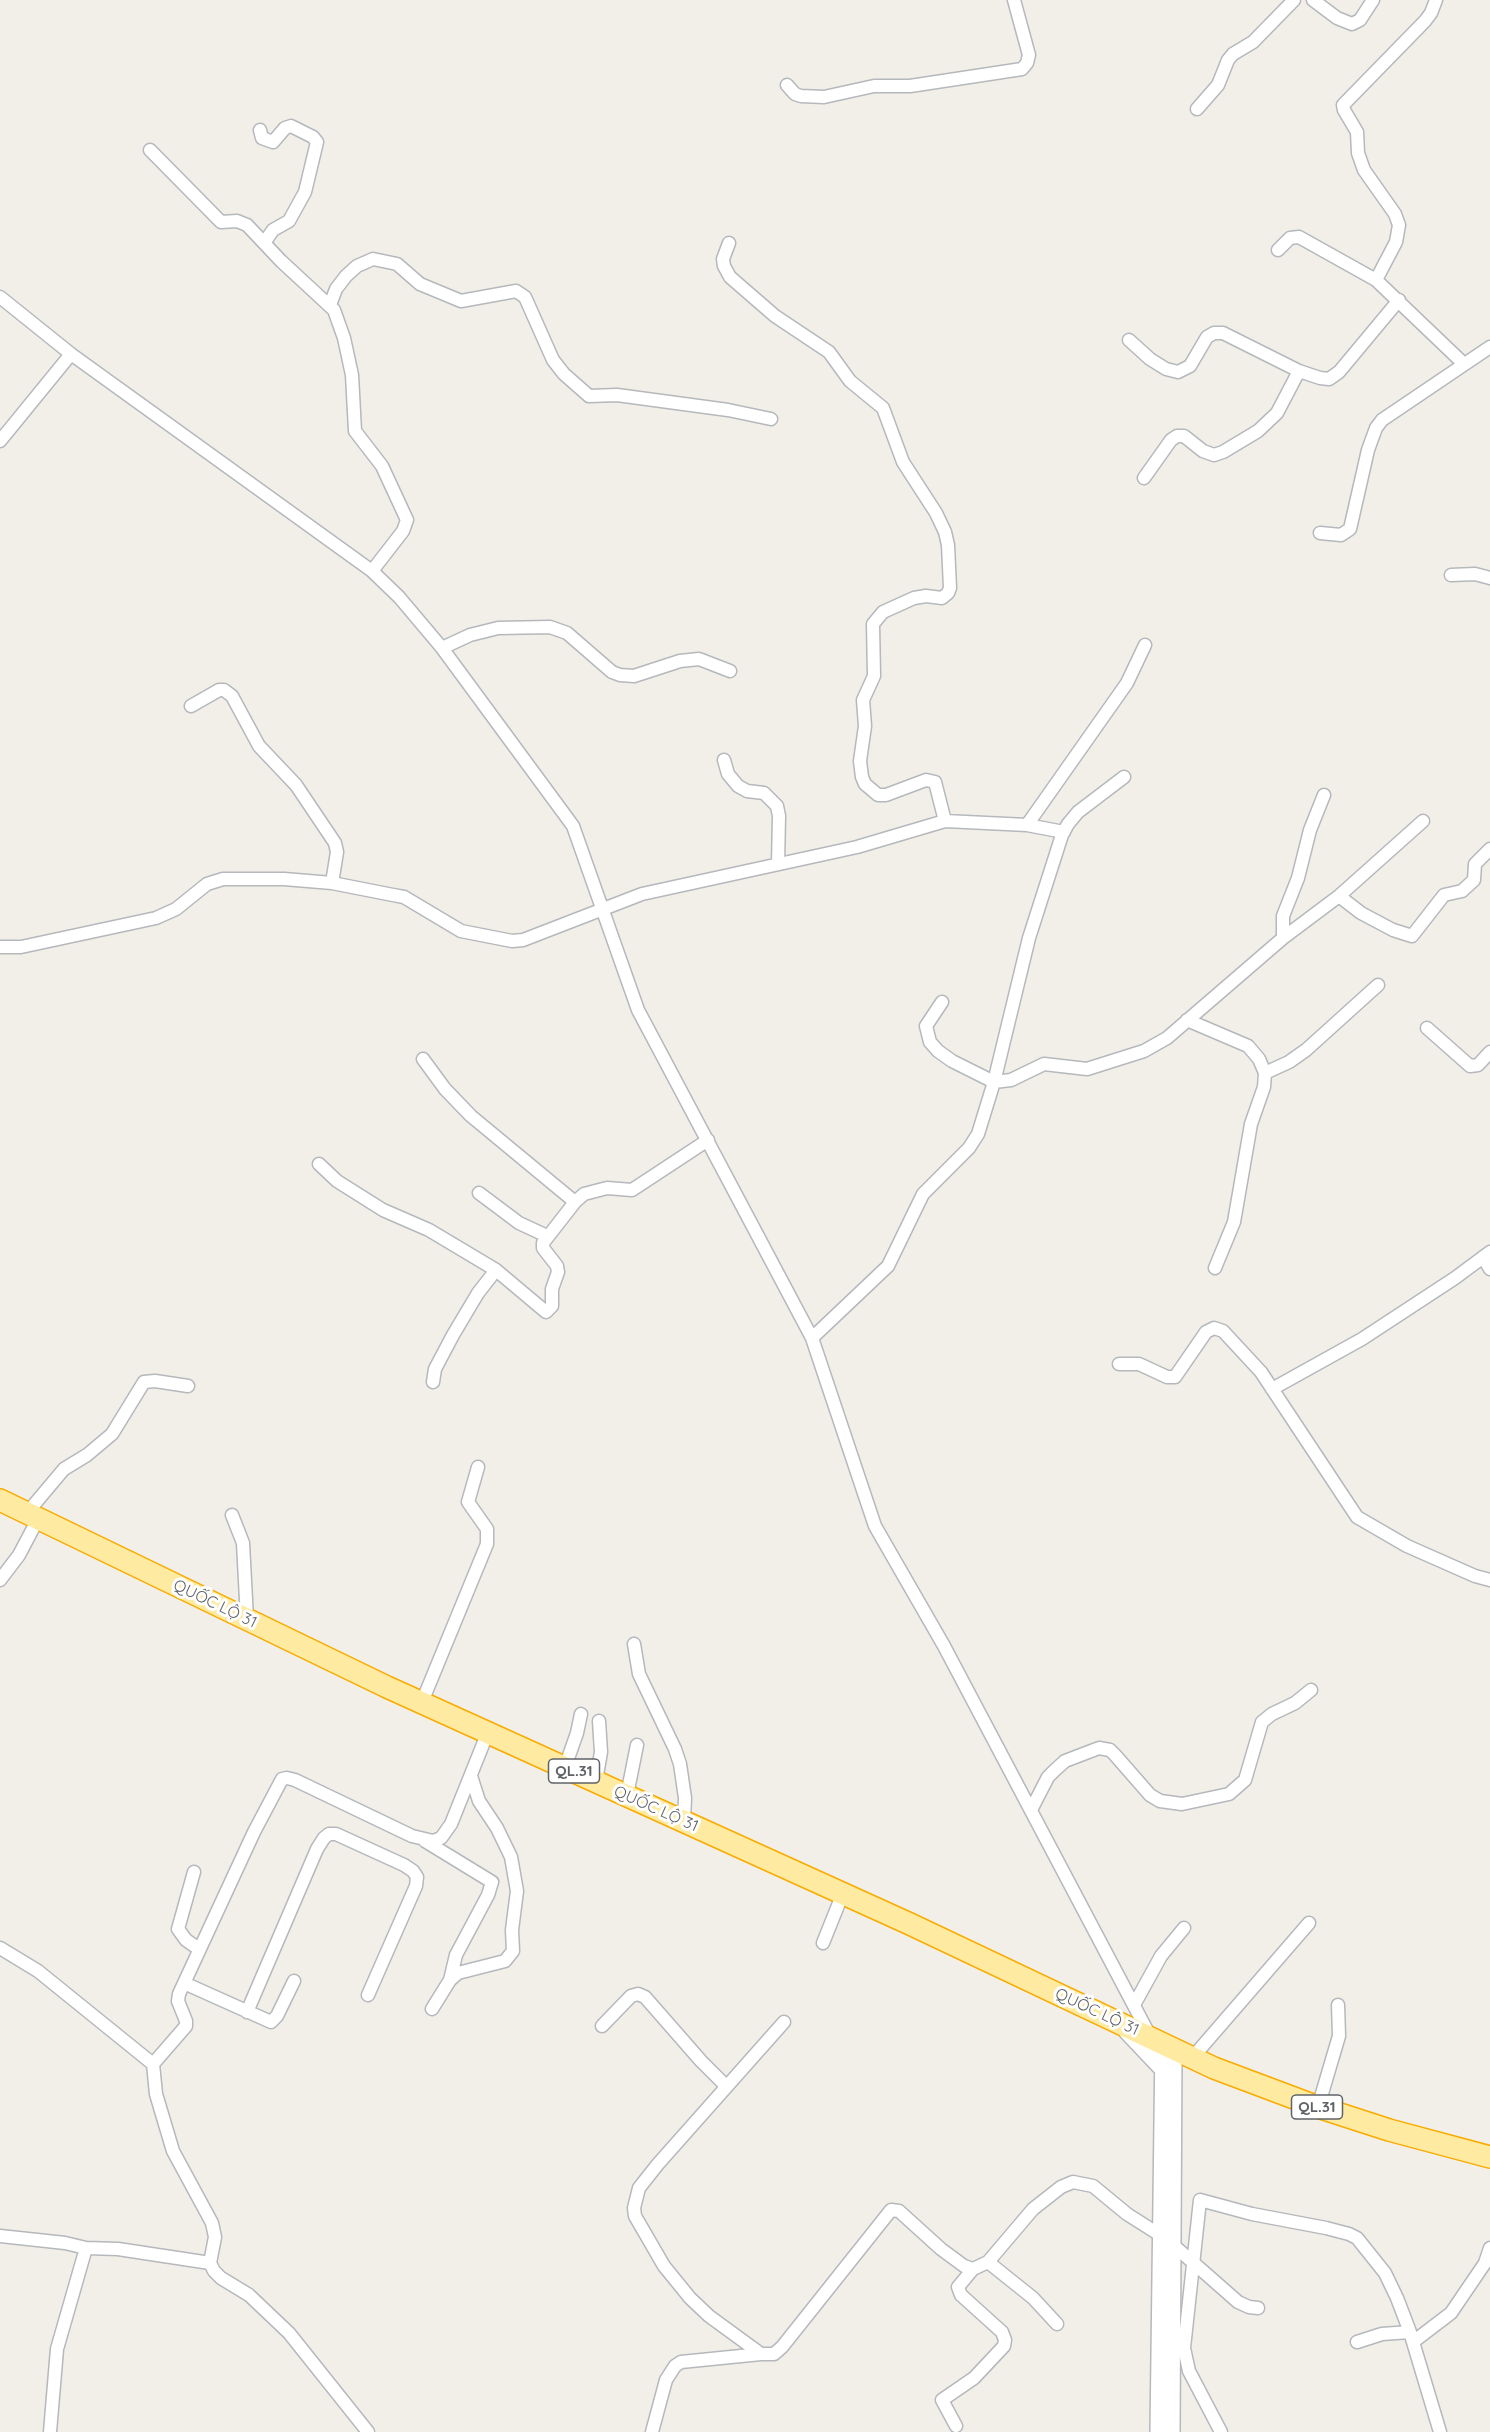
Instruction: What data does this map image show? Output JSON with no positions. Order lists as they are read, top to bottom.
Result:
{
  "streets": {
    "highway": ["QUỐC LỘ 31", "QL.31"]
  },
  "crossings": [
    ["QUỐC LỘ 31", "QL.31"]
  ]
}
